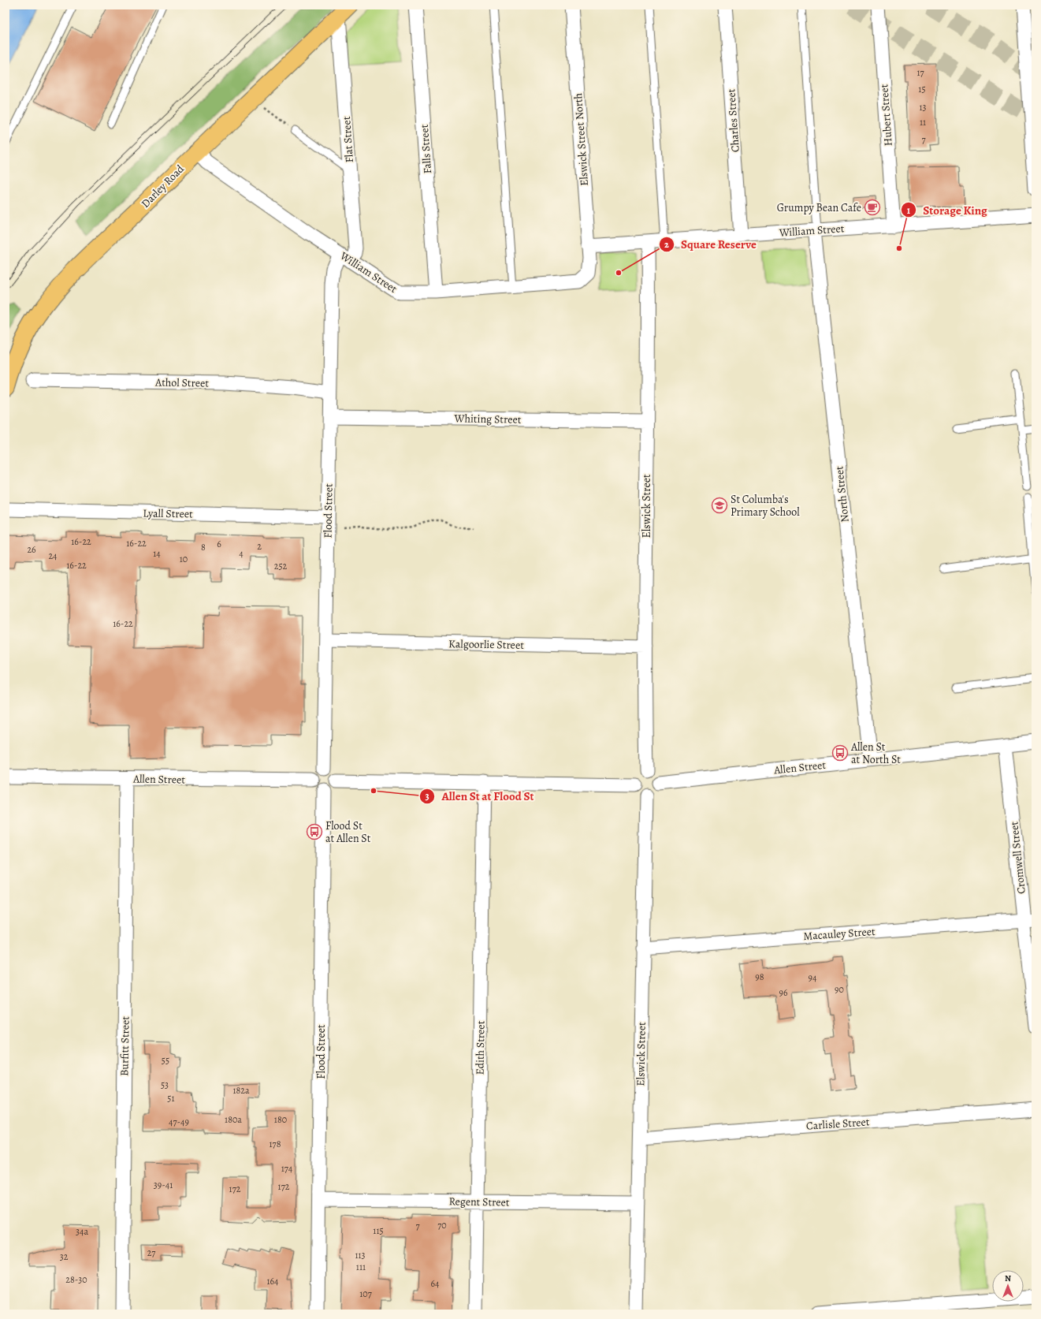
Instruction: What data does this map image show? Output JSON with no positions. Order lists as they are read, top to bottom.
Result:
{
  "streets": {
    "main road": ["Darley Road"],
    "street": [
      "Hubert Street",
      "Charles Street",
      "Flat Street",
      "Elswick Street North",
      "Falls Street",
      "William Street",
      "Athol Street",
      "Whiting Street",
      "North Street",
      "Elswick Street",
      "Flood Street",
      "Lyall Street",
      "Kalgoorlie Street",
      "Allen Street",
      "Cromwell Street",
      "Macauley Street",
      "Burfitt Street",
      "Edith Street",
      "Carlisle Street",
      "Regent Street"
    ]
  },
  "crossings": [
    ["Hubert Street", "William Street"],
    ["Charles Street", "William Street"],
    ["Flat Street", "Darley Road"],
    ["Flat Street", "William Street"],
    ["Flat Street", "Flood Street"],
    ["Elswick Street North", "William Street"],
    ["Falls Street", "William Street"],
    ["Darley Road", "William Street"],
    ["William Street", "North Street"],
    ["William Street", "Elswick Street"],
    ["William Street", "Flood Street"],
    ["Athol Street", "Flood Street"],
    ["Whiting Street", "Elswick Street"],
    ["Whiting Street", "Flood Street"],
    ["North Street", "Allen Street"],
    ["Elswick Street", "Kalgoorlie Street"],
    ["Elswick Street", "Allen Street"],
    ["Elswick Street", "Macauley Street"],
    ["Elswick Street", "Carlisle Street"],
    ["Elswick Street", "Regent Street"],
    ["Flood Street", "Lyall Street"],
    ["Flood Street", "Kalgoorlie Street"],
    ["Flood Street", "Allen Street"],
    ["Flood Street", "Regent Street"],
    ["Allen Street", "Cromwell Street"],
    ["Allen Street", "Burfitt Street"],
    ["Cromwell Street", "Macauley Street"],
    ["Edith Street", "Regent Street"]
  ],
  "places": {
    "cafe": ["Grumpy Bean Cafe"],
    "other": ["Storage King", "Square Reserve", "Allen St at Flood St"],
    "school or university": ["St Columba's Primary School"],
    "bus stop": ["Allen St at North St", "Flood St at Allen St"]
  },
  "house_numbers": [
    "17",
    "15",
    "13",
    "11",
    "7",
    "16-22",
    "16-22",
    "6",
    "2",
    "8",
    "26",
    "14",
    "4",
    "24",
    "10",
    "16-22",
    "252",
    "16-22",
    "98",
    "94",
    "90",
    "96",
    "55",
    "53",
    "182a",
    "51",
    "180a",
    "180",
    "47-49",
    "178",
    "174",
    "39-41",
    "172",
    "172",
    "70",
    "7",
    "115",
    "34a",
    "27",
    "113",
    "32",
    "111",
    "28-30",
    "164",
    "64",
    "107"
  ],
  "north": "top"
}
